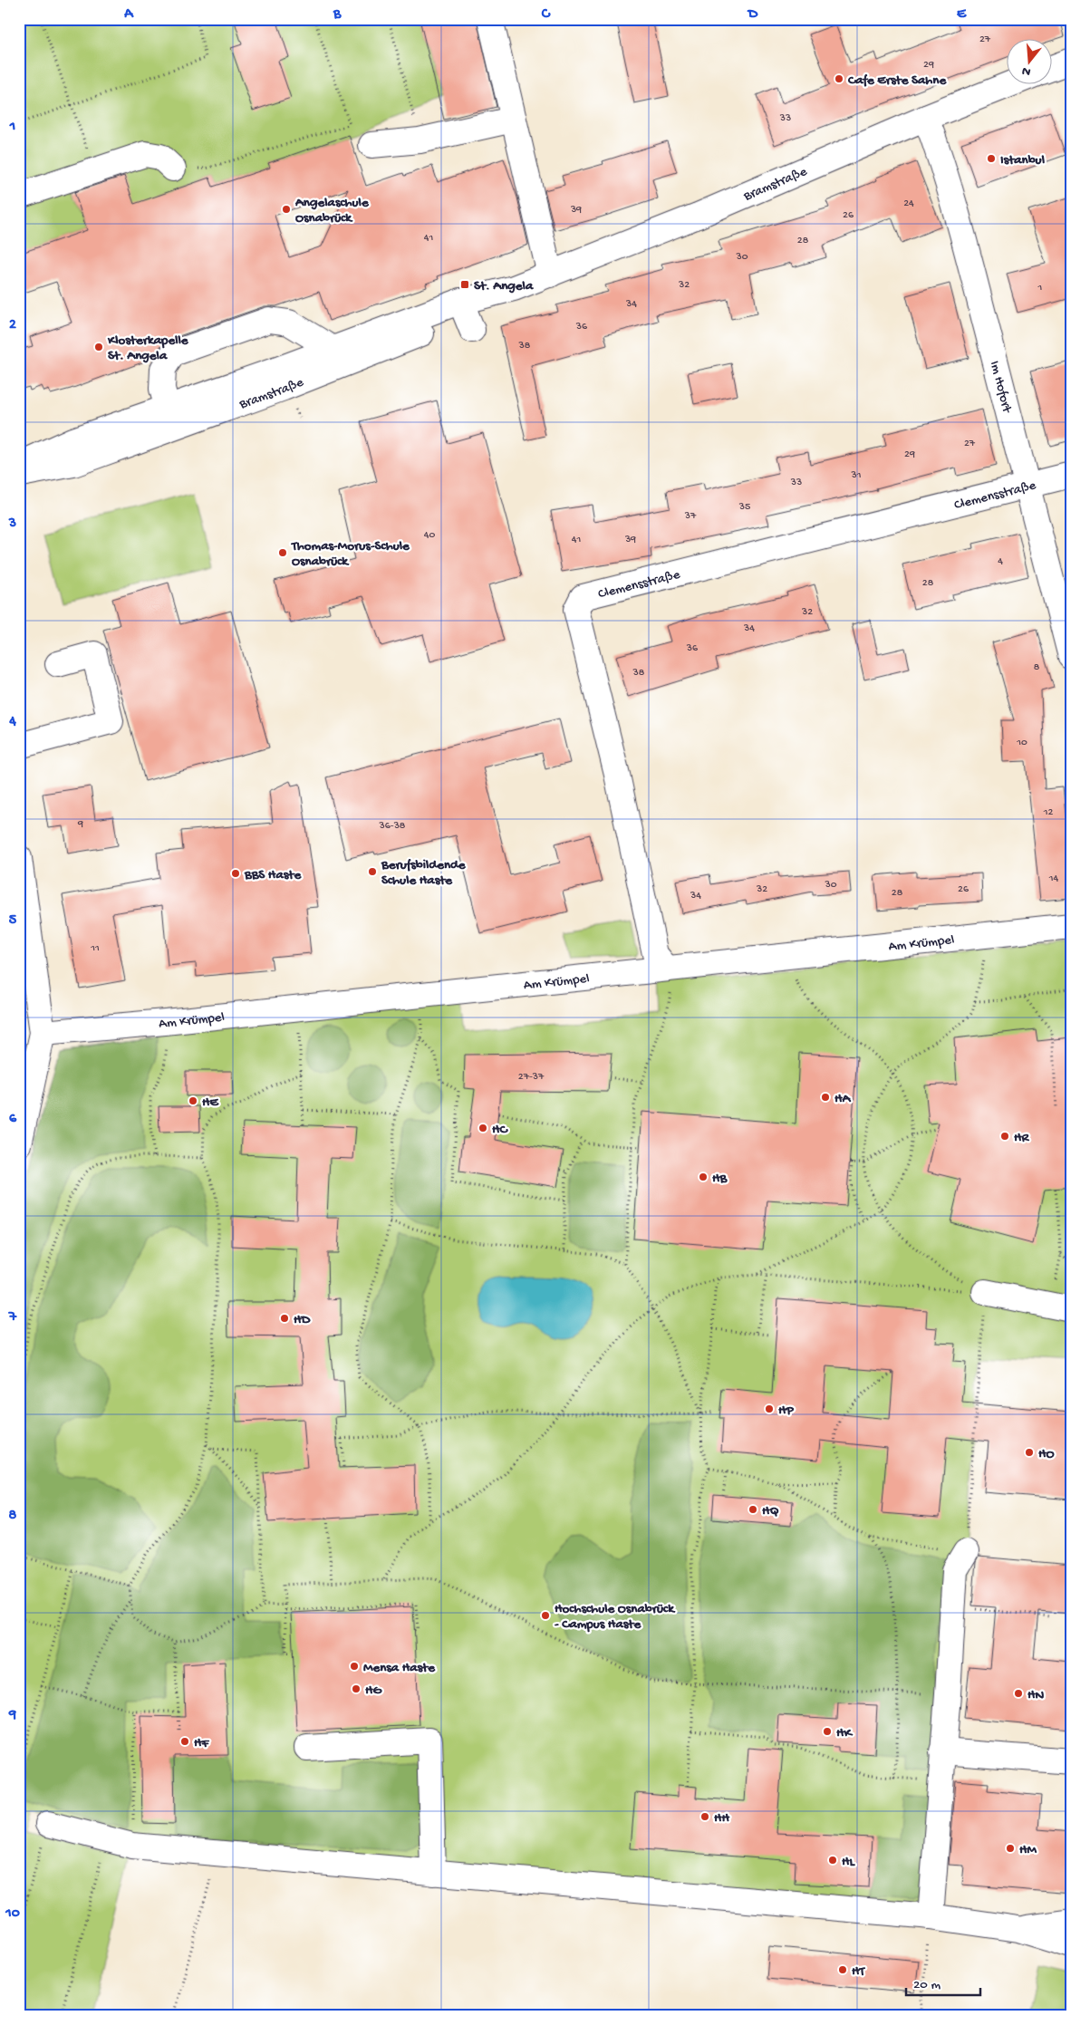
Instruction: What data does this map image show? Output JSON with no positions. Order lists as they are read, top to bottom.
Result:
{
  "streets": {
    "street": [
      "Bramstraße",
      "Im Hofort",
      "Clemensstraße",
      "Am Krümpel"
    ]
  },
  "crossings": [
    ["Bramstraße", "Im Hofort"],
    ["Im Hofort", "Clemensstraße"],
    ["Clemensstraße", "Am Krümpel"]
  ],
  "places": {
    "other": [
      "Cafe Erste Sahne",
      "Istanbul",
      "Angelaschule Osnabrück",
      "Klosterkapelle St. Angela",
      "Thomas-Morus-Schule Osnabrück",
      "Berufsbildende Schule Haste",
      "BBS Haste",
      "HA",
      "HE",
      "HC",
      "HR",
      "HB",
      "HD",
      "HP",
      "HO",
      "HQ",
      "Hochschule Osnabrück - Campus Haste",
      "Mensa Haste",
      "HG",
      "HN",
      "HK",
      "HF",
      "HH",
      "HM",
      "HL",
      "HT"
    ],
    "transit": ["St. Angela"]
  },
  "house_numbers": [
    "27",
    "29",
    "33",
    "24",
    "39",
    "26",
    "41",
    "28",
    "30",
    "32",
    "1",
    "34",
    "36",
    "38",
    "27",
    "29",
    "31",
    "33",
    "35",
    "37",
    "40",
    "41",
    "39",
    "4",
    "28",
    "32",
    "34",
    "36",
    "8",
    "38",
    "10",
    "12",
    "9",
    "36-38",
    "14",
    "30",
    "32",
    "26",
    "28",
    "34",
    "11",
    "27-37"
  ],
  "scale_bar": "20 m",
  "north": "bottom",
  "grid": {
    "columns": [
      "A",
      "B",
      "C",
      "D",
      "E"
    ],
    "rows": [
      "1",
      "2",
      "3",
      "4",
      "5",
      "6",
      "7",
      "8",
      "9",
      "10"
    ]
  }
}
